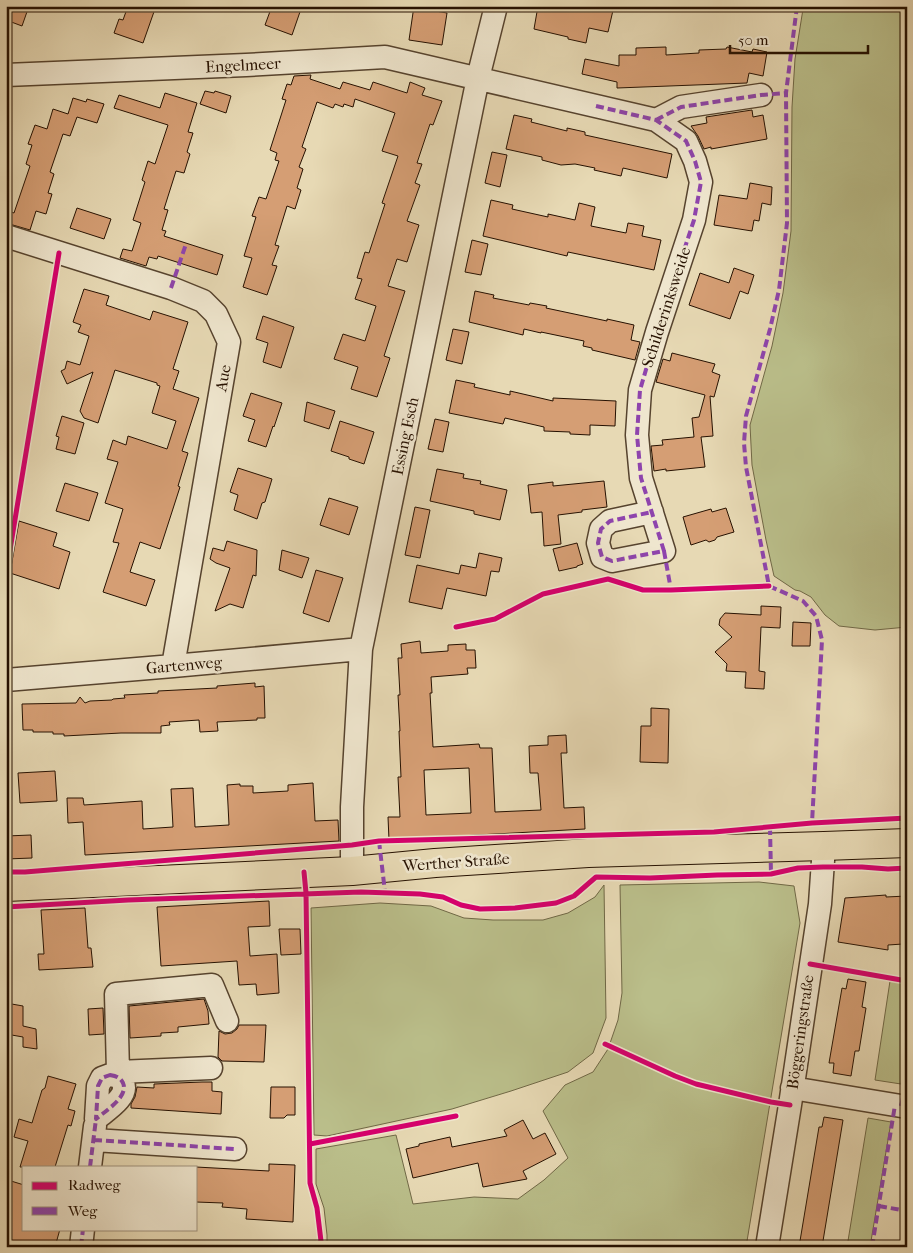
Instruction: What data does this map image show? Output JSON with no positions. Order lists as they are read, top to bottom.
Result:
{
  "streets": {
    "main road": ["Werther Straße"],
    "street": [
      "Engelmeer",
      "Schilderinksweide",
      "Aue",
      "Essing Esch",
      "Gartenweg",
      "Böggeringstraße"
    ]
  },
  "crossings": [
    ["Engelmeer", "Schilderinksweide"],
    ["Engelmeer", "Essing Esch"],
    ["Schilderinksweide", "Essing Esch"],
    ["Aue", "Gartenweg"],
    ["Essing Esch", "Gartenweg"],
    ["Essing Esch", "Werther Straße"],
    ["Werther Straße", "Böggeringstraße"]
  ],
  "legend": ["Radweg", "Weg"],
  "scale_bar": "50 m"
}
